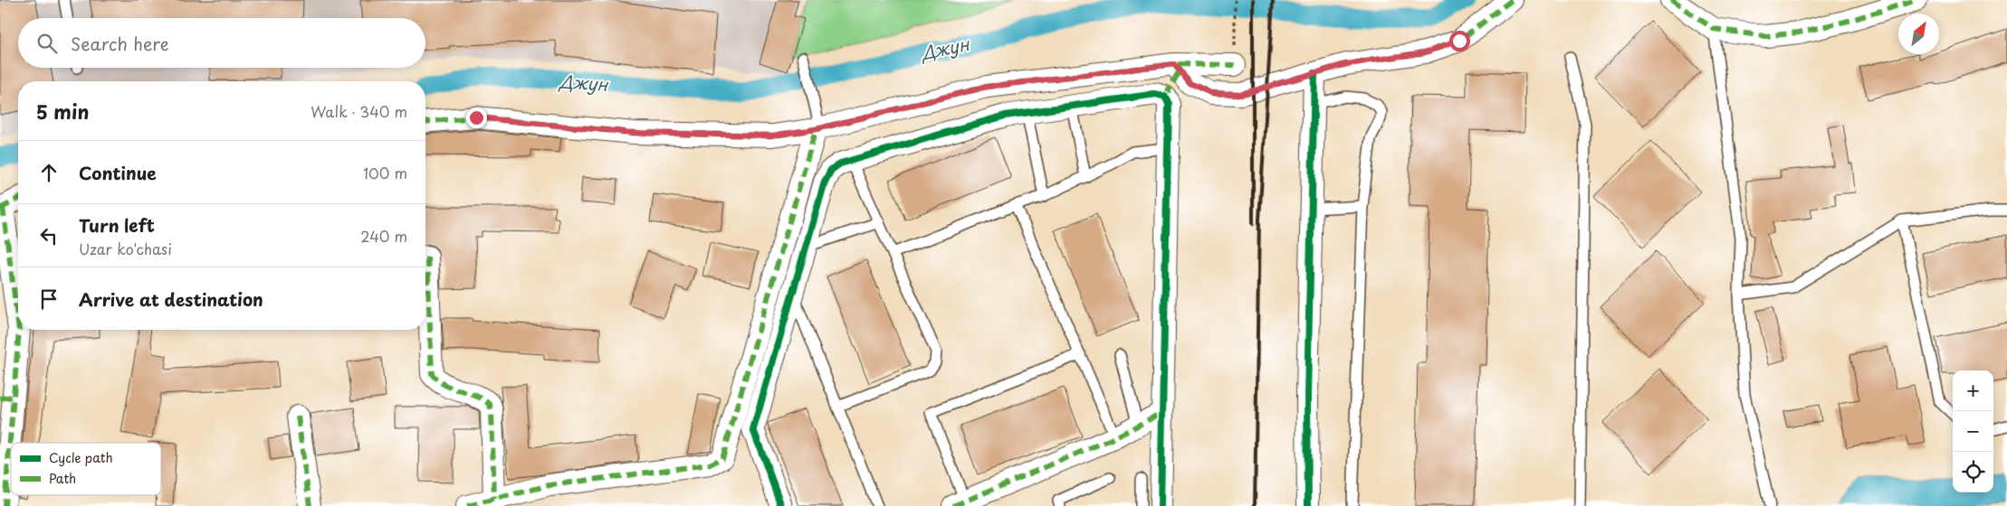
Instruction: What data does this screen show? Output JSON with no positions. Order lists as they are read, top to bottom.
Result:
{
  "water": ["Джун"],
  "legend": ["Cycle path", "Path"],
  "north": "top right",
  "page": {
    "search": "Search here",
    "heading": ["5 min", "Walk · 340 m"],
    "list": [
      ["Continue", "100 m"],
      ["Turn left", "Uzar ko'chasi", "240 m"],
      "Arrive at destination"
    ],
    "map_buttons": ["+", "−"]
  }
}
